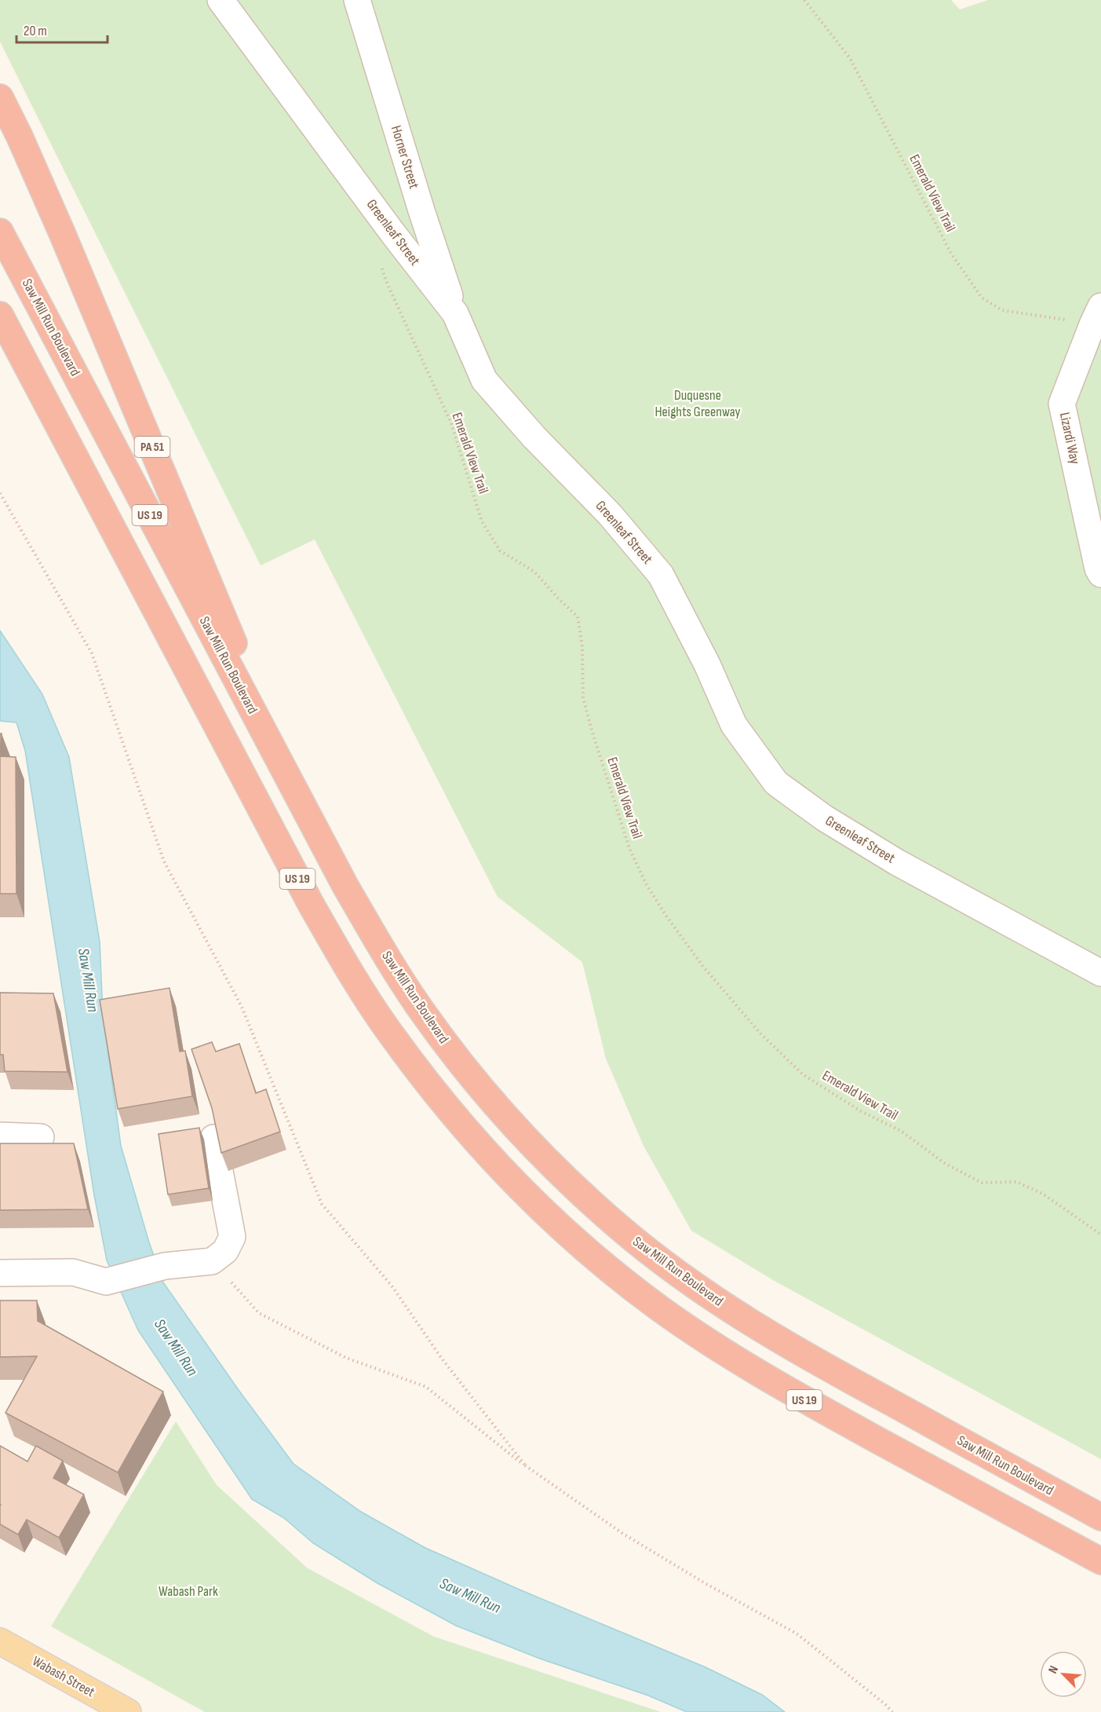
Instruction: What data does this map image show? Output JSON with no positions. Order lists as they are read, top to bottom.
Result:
{
  "streets": {
    "highway": ["Saw Mill Run Boulevard", "PA 51", "US 19"],
    "main road": ["Wabash Street"],
    "street": ["Horner Street", "Greenleaf Street", "Lizardi Way"],
    "path": ["Emerald View Trail"]
  },
  "crossings": [
    ["Horner Street", "Greenleaf Street"],
    ["Emerald View Trail", "Greenleaf Street"],
    ["Emerald View Trail", "Lizardi Way"],
    ["Saw Mill Run Boulevard", "PA 51"]
  ],
  "water": ["Saw Mill Run"],
  "parks": ["Duquesne Heights Greenway", "Wabash Park"],
  "scale_bar": "20 m",
  "north": "top left"
}
